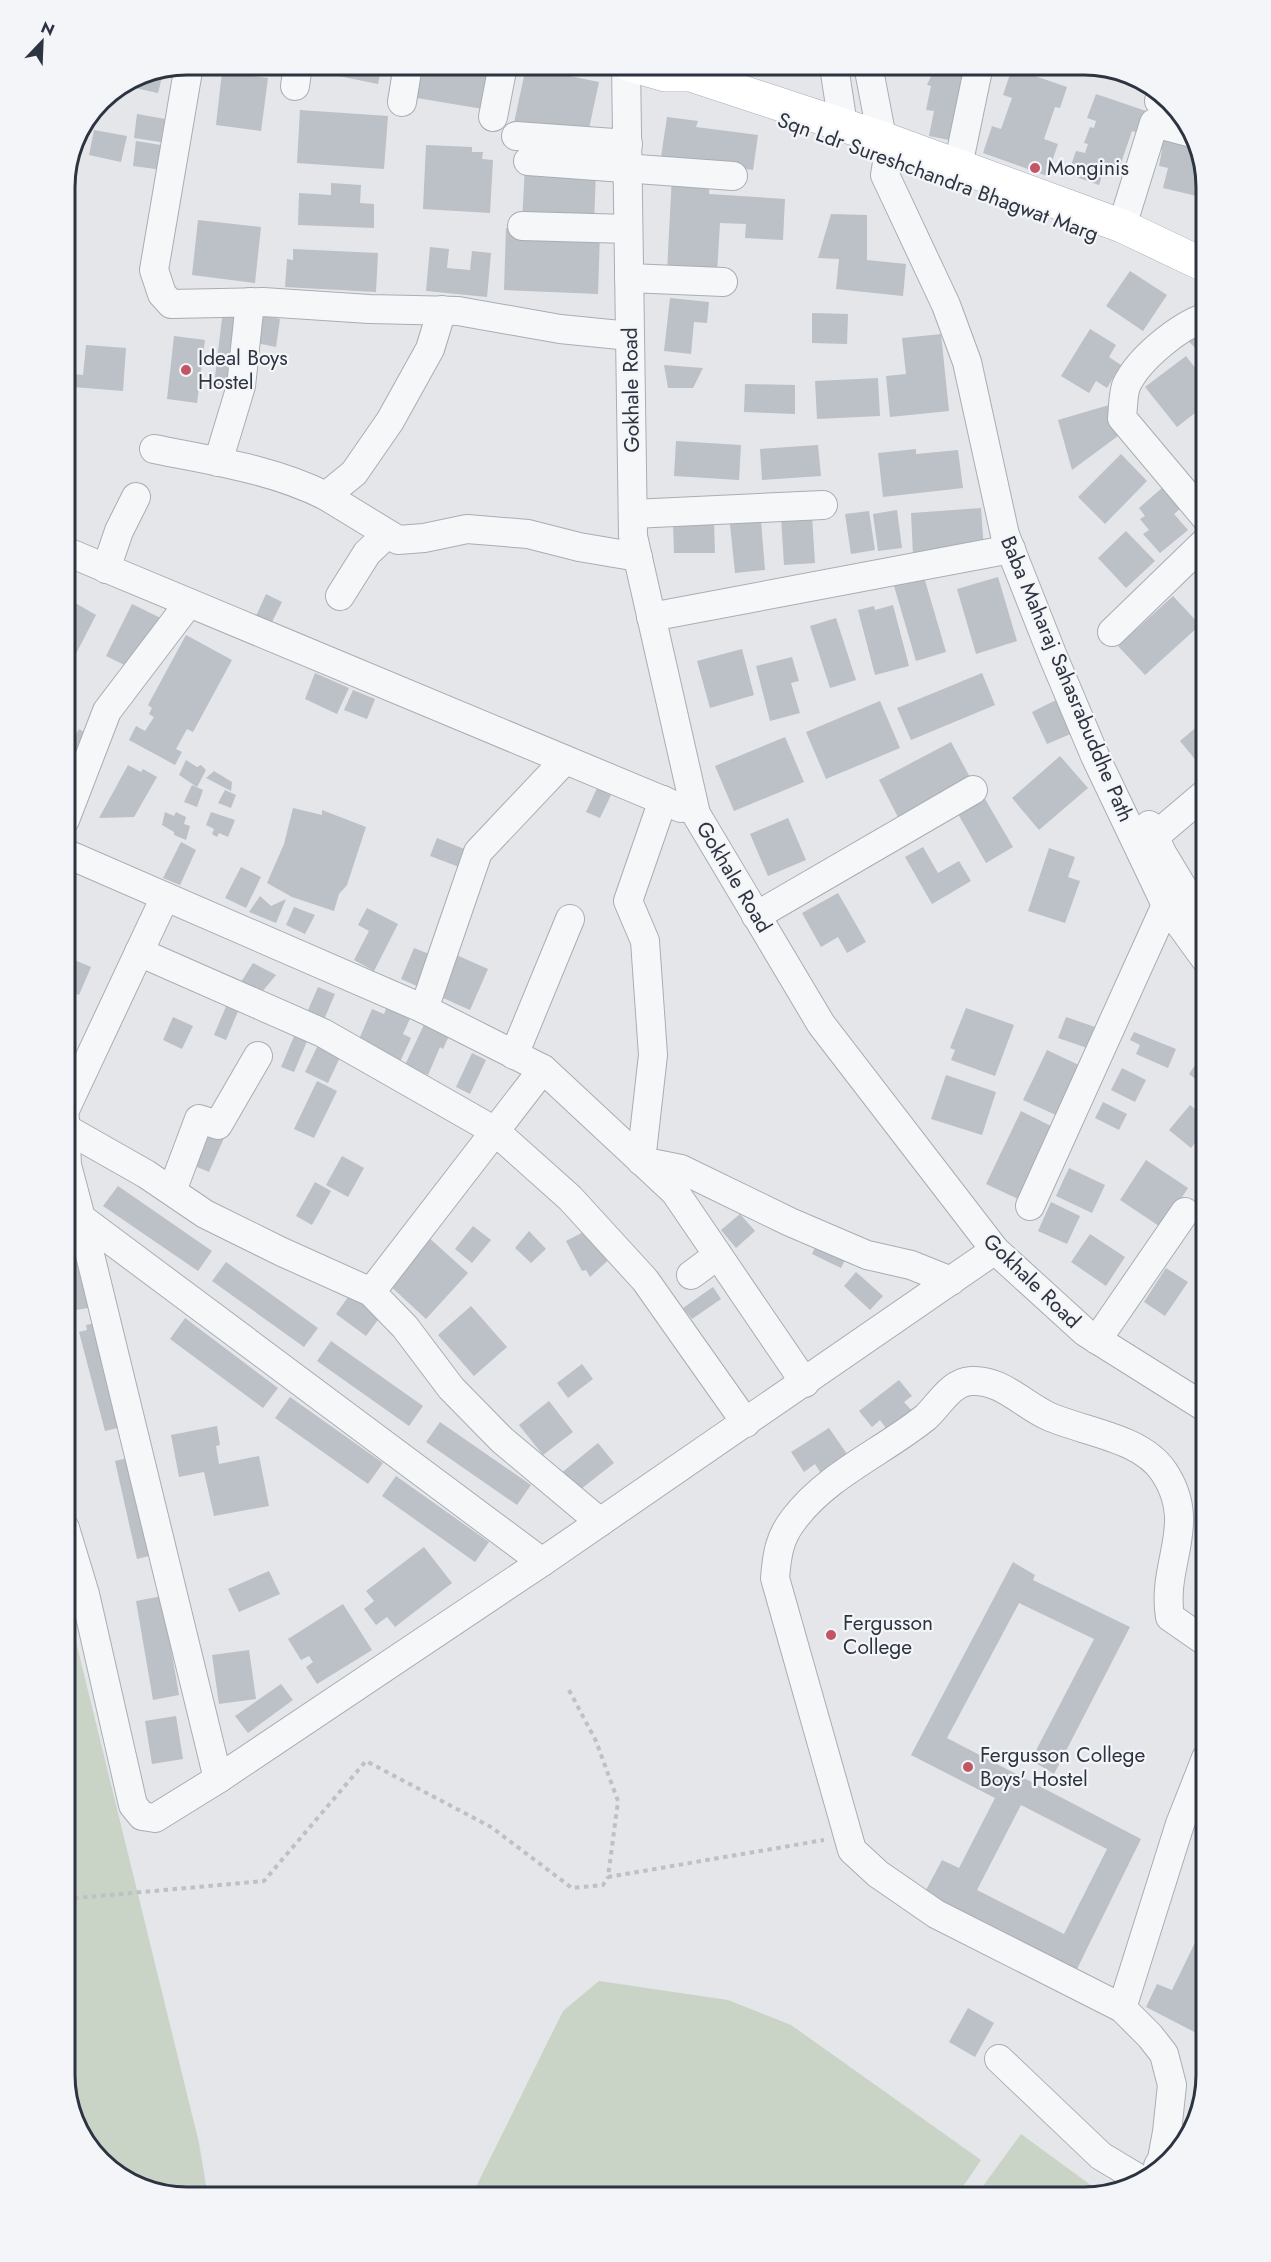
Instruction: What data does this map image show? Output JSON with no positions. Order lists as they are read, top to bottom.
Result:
{
  "streets": {
    "main road": ["Sqn Ldr Sureshchandra Bhagwat Marg"],
    "street": ["Gokhale Road", "Baba Maharaj Sahasrabuddhe Path"]
  },
  "crossings": [
    ["Sqn Ldr Sureshchandra Bhagwat Marg", "Baba Maharaj Sahasrabuddhe Path"]
  ],
  "places": [
    "Monginis",
    "Ideal Boys Hostel",
    "Fergusson College",
    "Fergusson College Boys' Hostel"
  ],
  "north": "top right"
}
